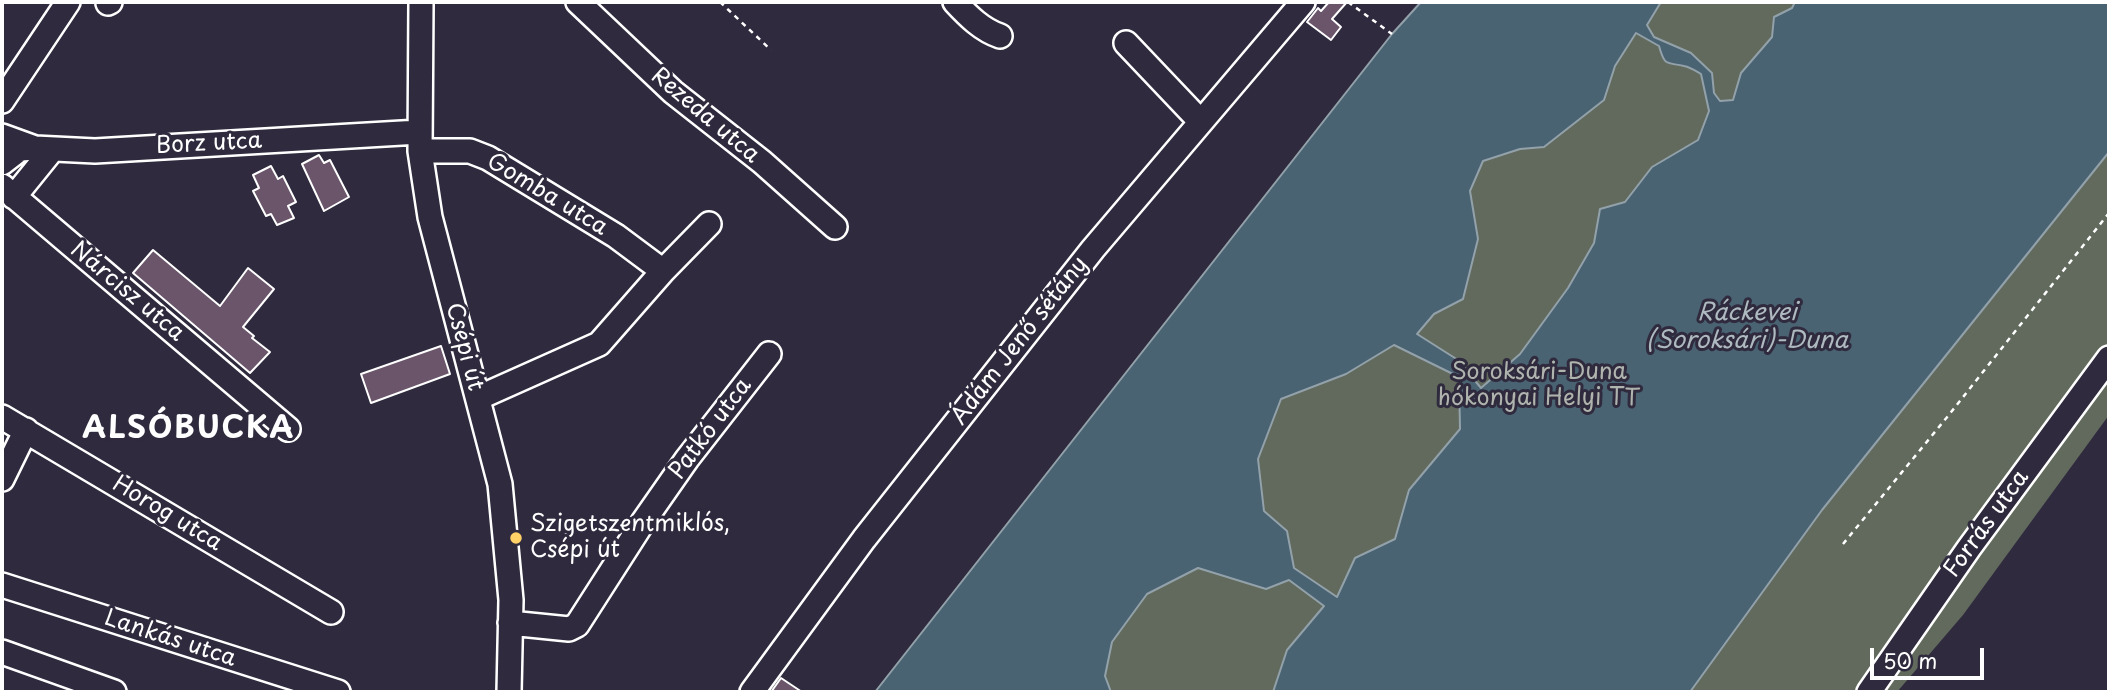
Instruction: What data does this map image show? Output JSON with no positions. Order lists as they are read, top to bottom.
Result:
{
  "streets": {
    "street": [
      "Rezeda utca",
      "Borz utca",
      "Gomba utca",
      "Nárcisz utca",
      "Ádám Jenő sétány",
      "Csépi út",
      "Patkó utca",
      "Horog utca",
      "Forrás utca",
      "Lankás utca"
    ]
  },
  "crossings": [
    ["Borz utca", "Gomba utca"],
    ["Borz utca", "Csépi út"],
    ["Gomba utca", "Csépi út"],
    ["Csépi út", "Patkó utca"]
  ],
  "districts": ["ALSÓBUCKA"],
  "water": ["Ráckevei (Soroksári)-Duna"],
  "parks": ["Soroksári-Duna hókonyai Helyi TT"],
  "places": ["Szigetszentmiklós, Csépi út"],
  "scale_bar": "50 m"
}
